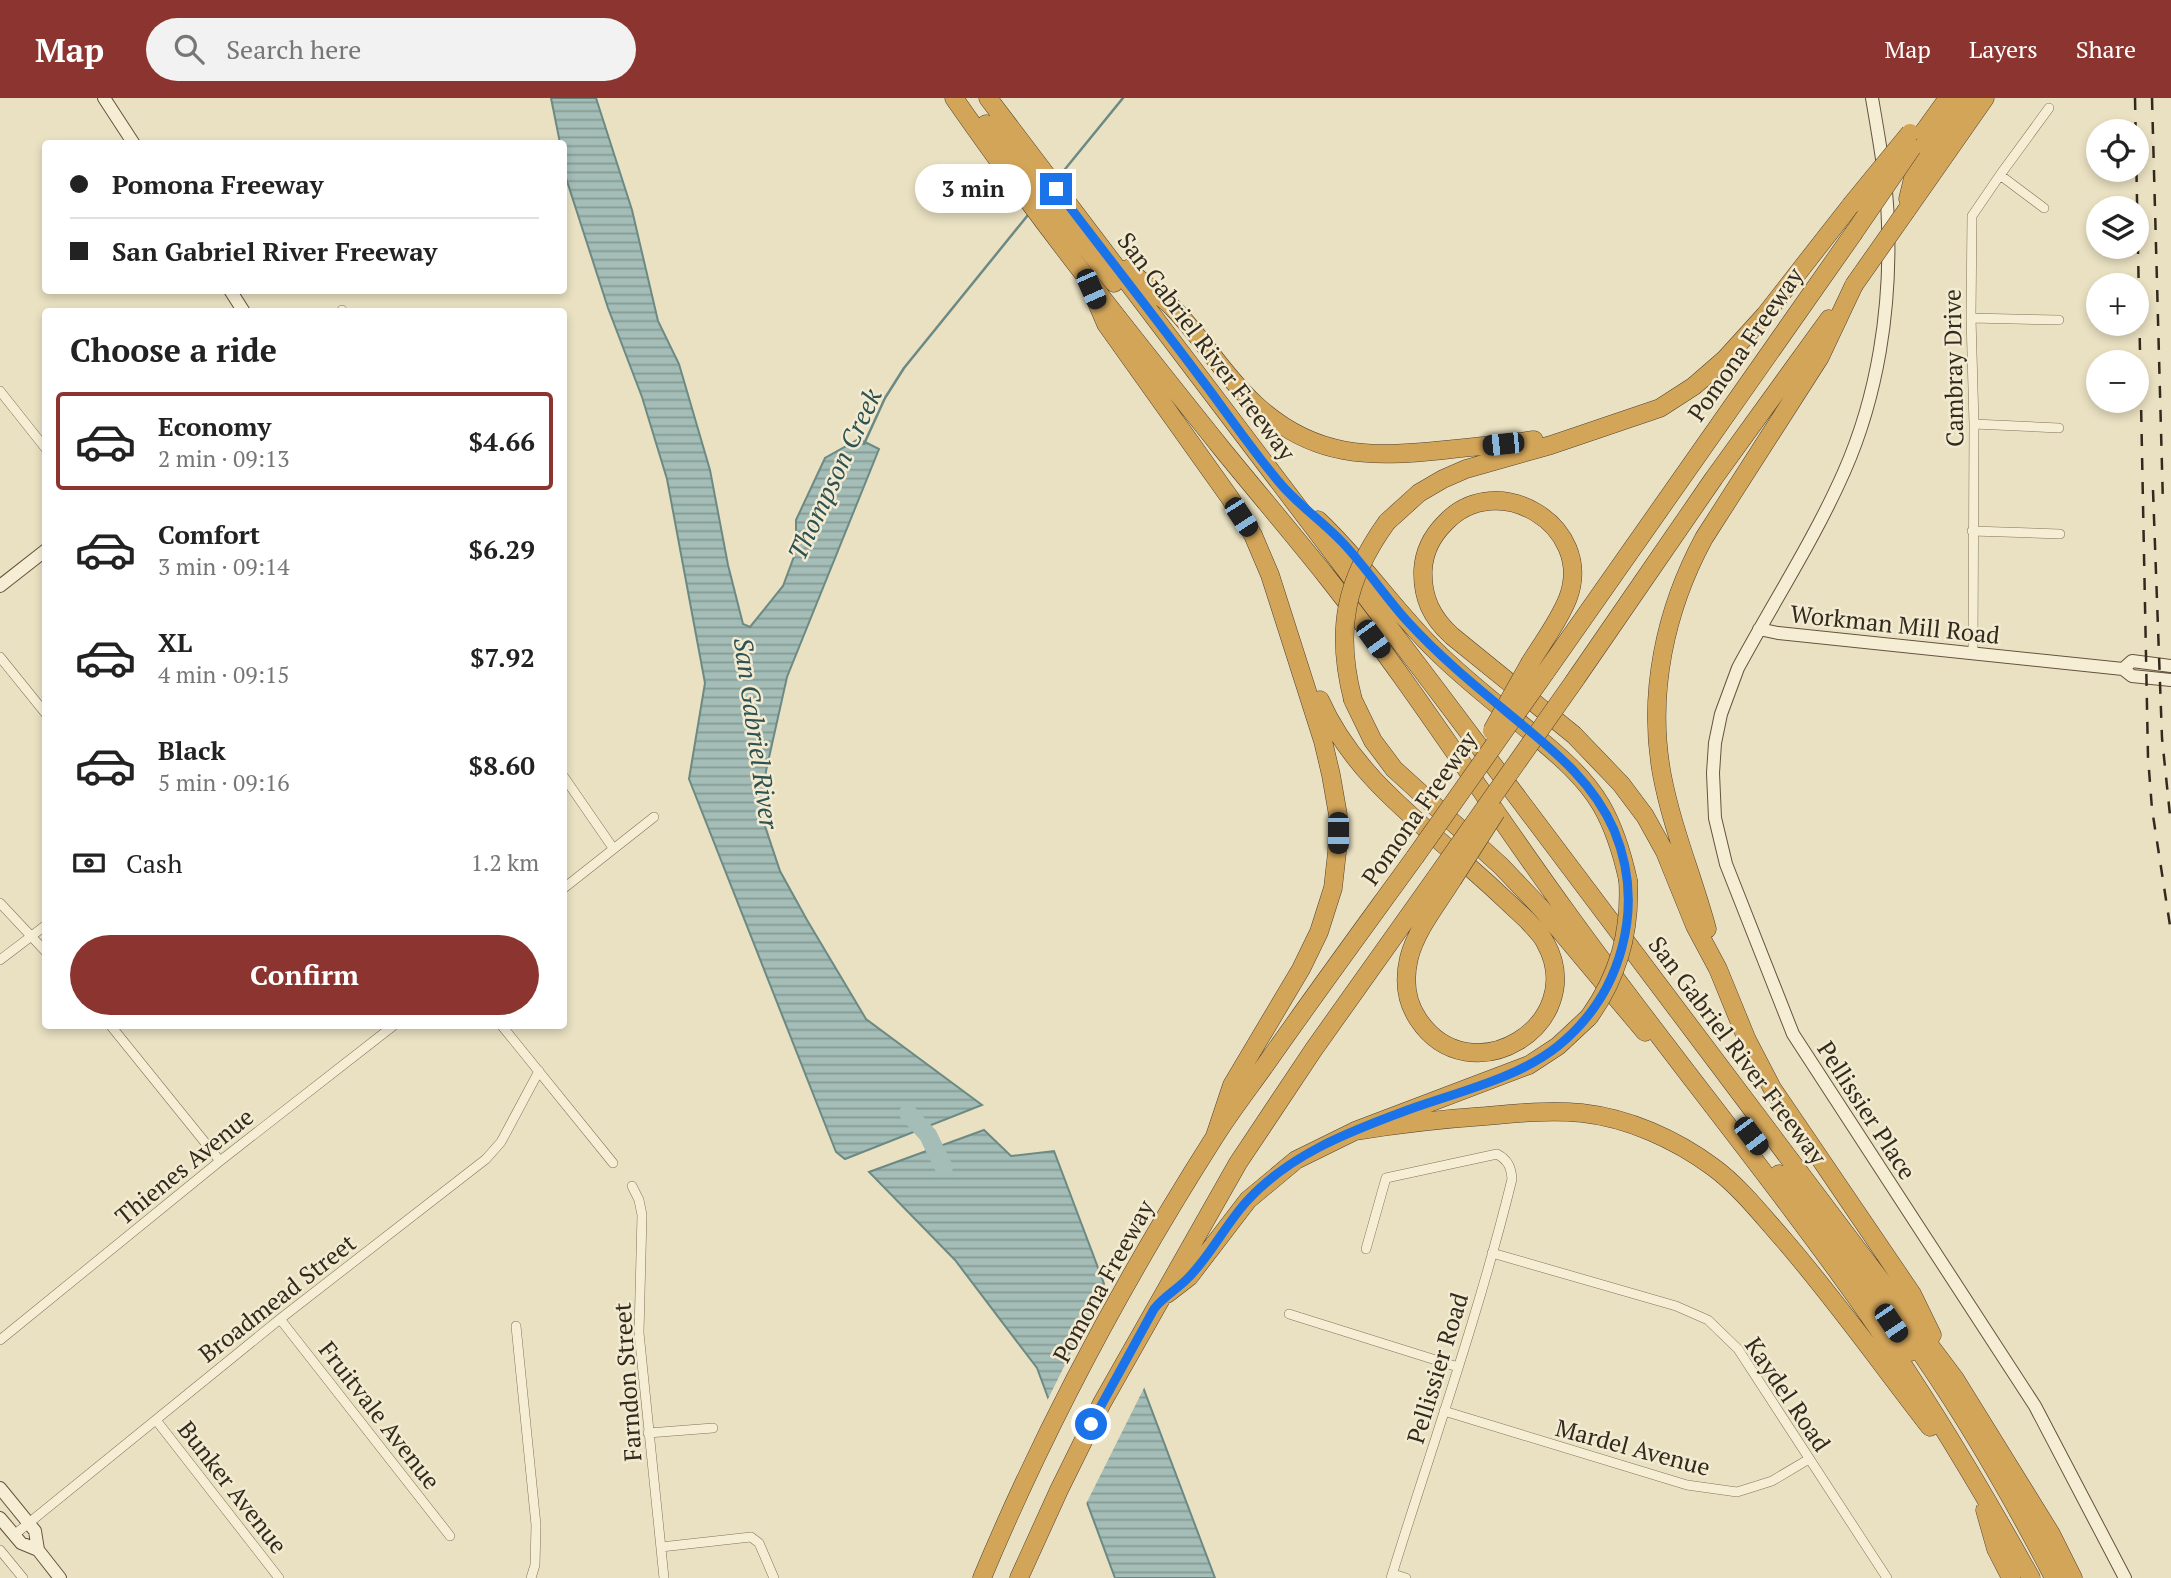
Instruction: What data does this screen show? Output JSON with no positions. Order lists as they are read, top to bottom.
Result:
{
  "streets": {
    "highway": ["Pomona Freeway", "San Gabriel River Freeway"],
    "main road": ["Workman Mill Road", "Pellissier Place"],
    "street": [
      "Cambray Drive",
      "Thienes Avenue",
      "Broadmead Street",
      "Pellissier Road",
      "Farndon Street",
      "Kaydel Road",
      "Fruitvale Avenue",
      "Mardel Avenue",
      "Bunker Avenue"
    ]
  },
  "crossings": [
    ["Cambray Drive", "Workman Mill Road"],
    ["Workman Mill Road", "Pellissier Place"],
    ["Broadmead Street", "Fruitvale Avenue"],
    ["Broadmead Street", "Bunker Avenue"],
    ["Pellissier Road", "Kaydel Road"],
    ["Pellissier Road", "Mardel Avenue"],
    ["Kaydel Road", "Mardel Avenue"]
  ],
  "water": ["Thompson Creek", "San Gabriel River"],
  "page": {
    "header": "Map",
    "search": "Search here",
    "nav": ["Map", "Layers", "Share"],
    "map_buttons": ["+", "−"],
    "banner": ["Pomona Freeway", "San Gabriel River Freeway"],
    "bubble": "3 min",
    "heading": "Choose a ride",
    "list": [
      {
        "name": "Economy",
        "note": "2 min · 09:13",
        "value": "$4.66"
      },
      {
        "name": "Comfort",
        "note": "3 min · 09:14",
        "value": "$6.29"
      },
      {
        "name": "XL",
        "note": "4 min · 09:15",
        "value": "$7.92"
      },
      {
        "name": "Black",
        "note": "5 min · 09:16",
        "value": "$8.60"
      }
    ],
    "pay": ["Cash", "1.2 km"],
    "buttons": "Confirm"
  }
}
